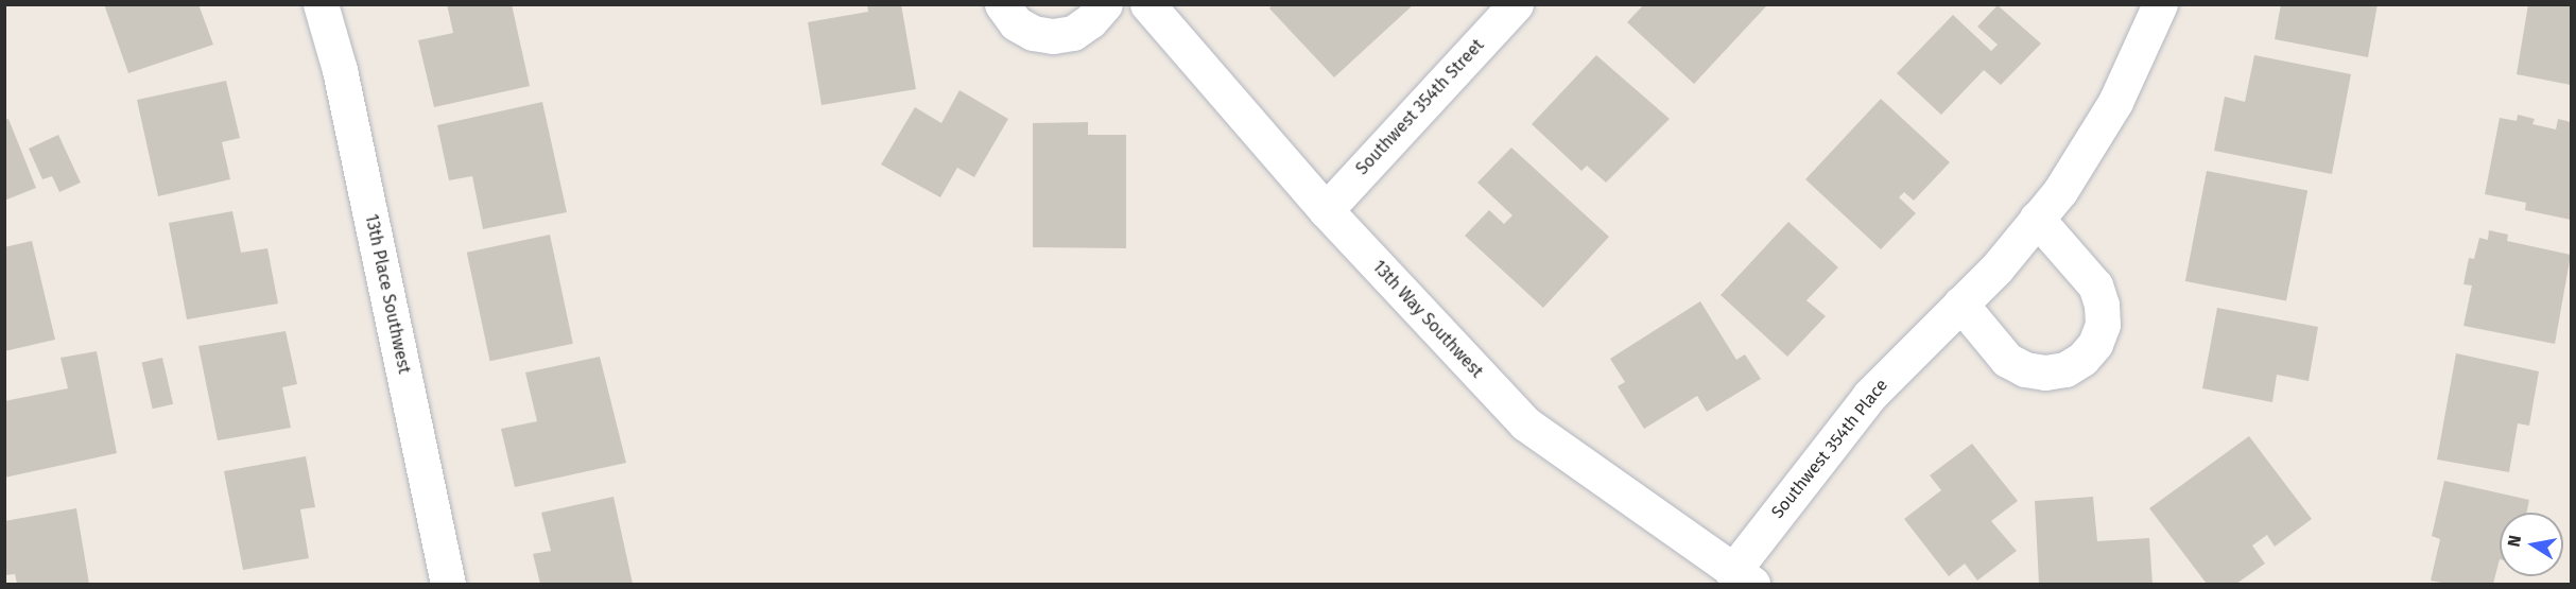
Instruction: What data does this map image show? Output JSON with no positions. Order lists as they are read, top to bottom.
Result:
{
  "streets": {
    "street": [
      "Southwest 354th Street",
      "13th Place Southwest",
      "13th Way Southwest",
      "Southwest 354th Place"
    ]
  },
  "crossings": [
    ["Southwest 354th Street", "13th Way Southwest"],
    ["13th Way Southwest", "Southwest 354th Place"]
  ],
  "north": "left"
}
